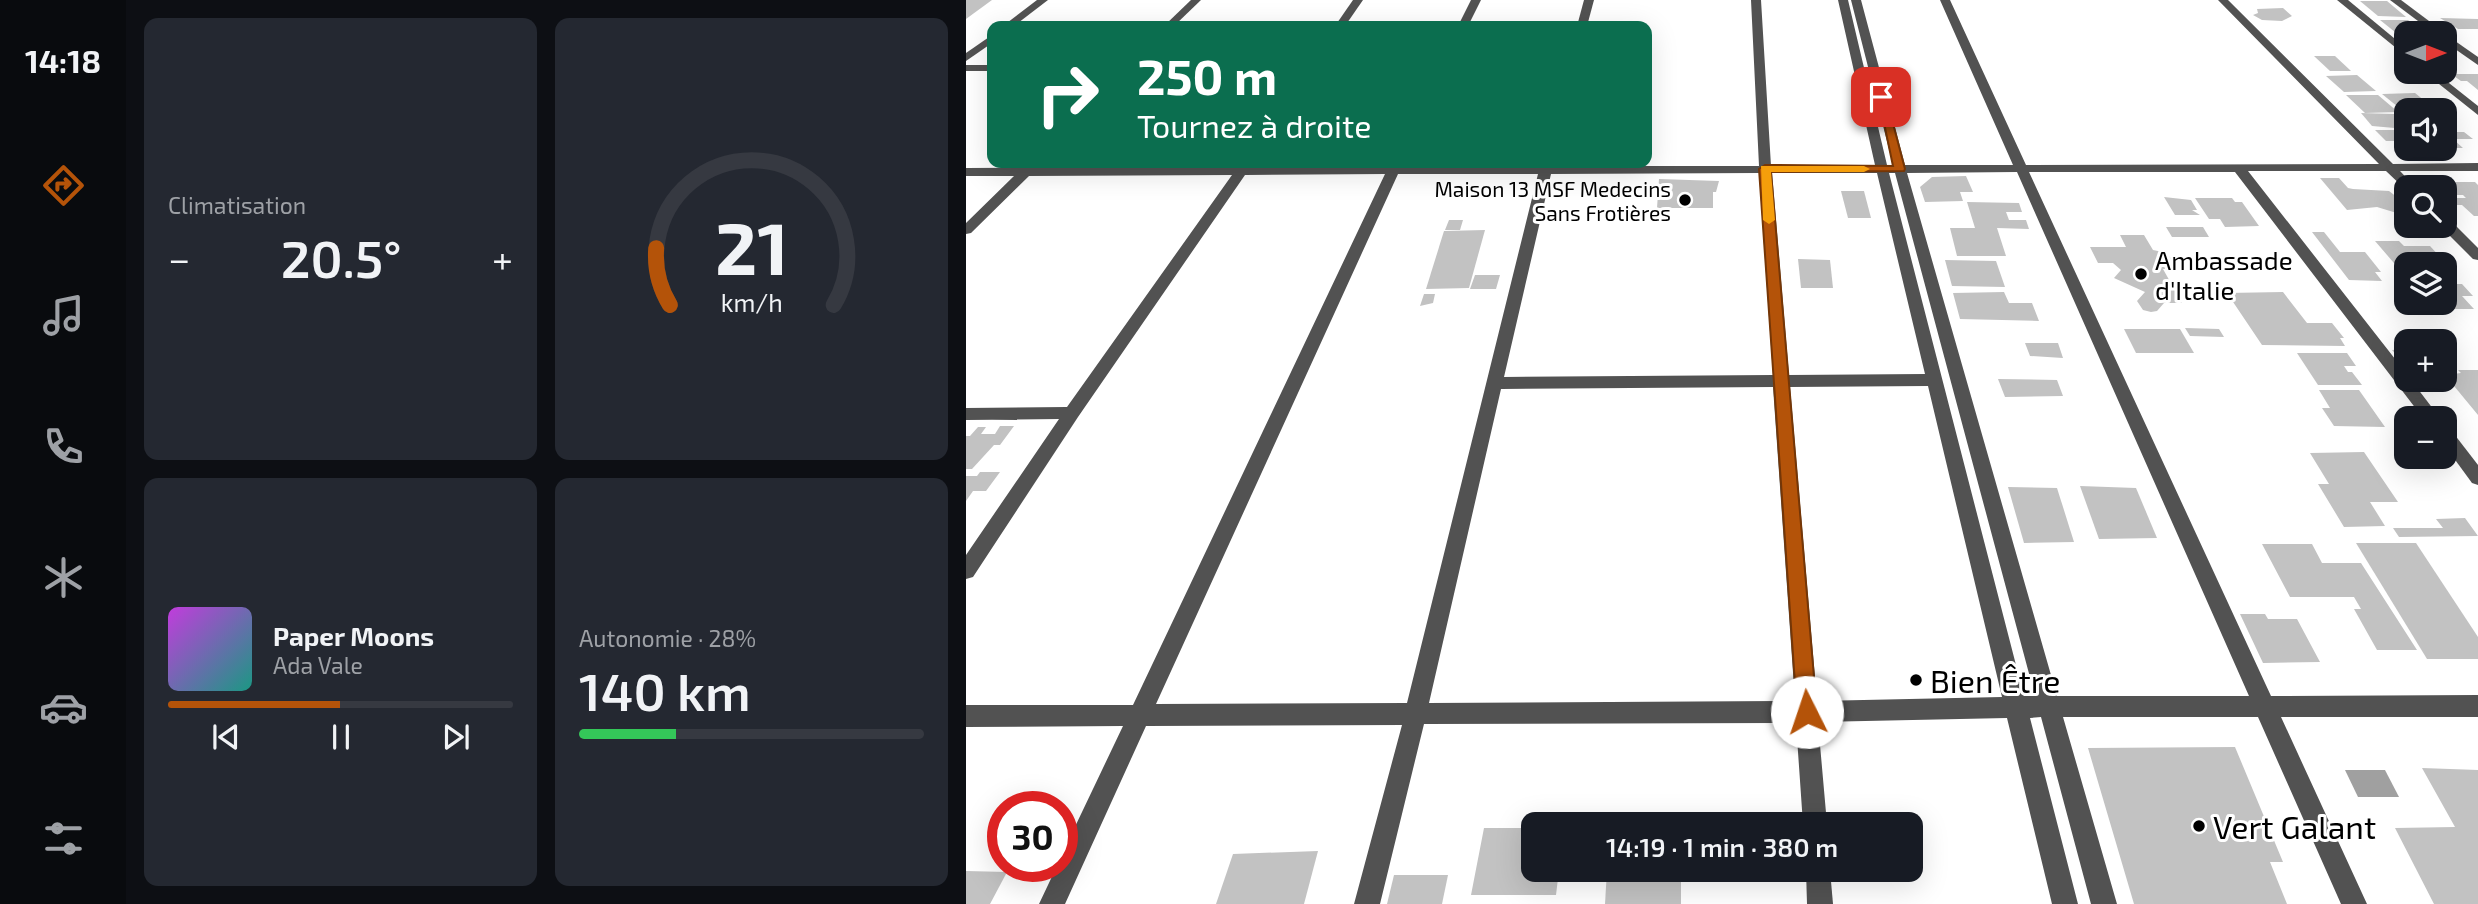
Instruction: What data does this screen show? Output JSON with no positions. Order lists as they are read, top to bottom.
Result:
{
  "places": [
    "Maison 13 MSF Medecins Sans Frotières",
    "Ambassade d'Italie",
    "Bien Être",
    "Vert Galant"
  ],
  "north": "right",
  "page": {
    "tabs": "14:18",
    "tile": [
      "Climatisation",
      ["Autonomie · 28%", "140 km"]
    ],
    "map_buttons": ["+", "−"],
    "turn": ["250 m", "Tournez à droite"],
    "heat": ["−", "20.5°", "+"],
    "song": ["Paper Moons", "Ada Vale"],
    "limit": "30",
    "trip": "14:19 · 1 min · 380 m",
    "gauge": ["21", "km/h"]
  }
}
